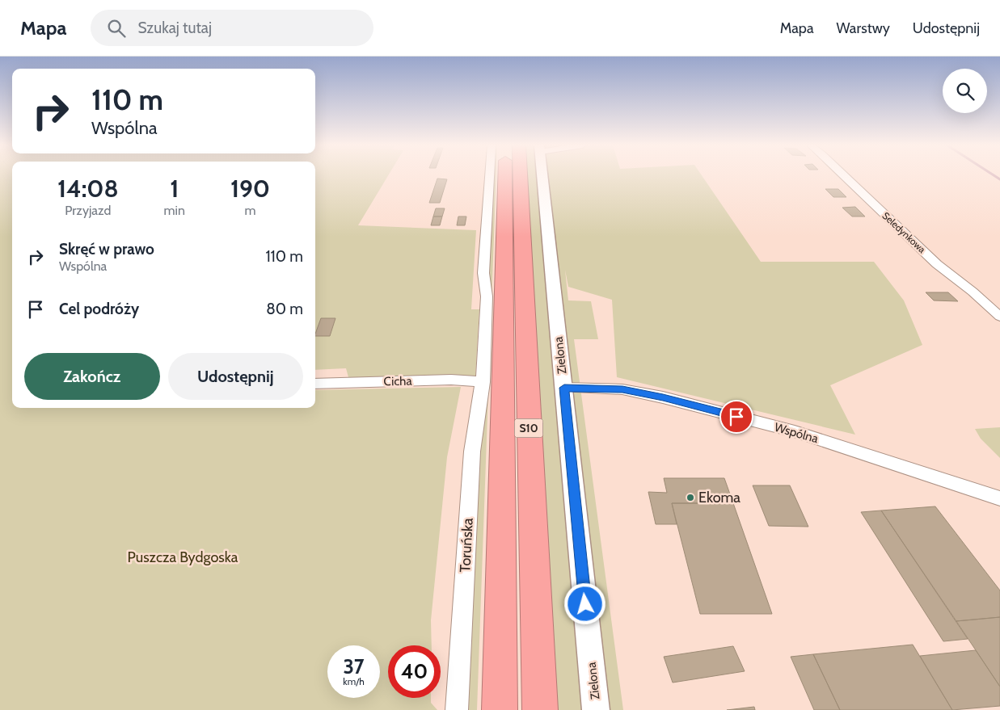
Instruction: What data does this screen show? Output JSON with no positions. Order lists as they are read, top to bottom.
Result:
{
  "streets": {
    "highway": ["S10"],
    "street": [
      "Seledynkowa",
      "Zielona",
      "Cicha",
      "Wspólna",
      "Toruńska"
    ]
  },
  "crossings": [
    ["Zielona", "Wspólna"],
    ["Cicha", "Toruńska"]
  ],
  "parks": ["Puszcza Bydgoska"],
  "places": ["Ekoma"],
  "page": {
    "header": "Mapa",
    "search": "Szukaj tutaj",
    "nav": ["Mapa", "Warstwy", "Udostępnij"],
    "turn": ["110 m", "Wspólna"],
    "eta": [
      "14:08",
      "Przyjazd",
      "1",
      "min",
      "190",
      "m"
    ],
    "list": [
      {
        "name": "Skręć w prawo",
        "note": "Wspólna",
        "value": "110 m"
      },
      {
        "name": "Cel podróży",
        "value": "80 m"
      }
    ],
    "buttons": ["Zakończ", "Udostępnij"],
    "speed": "37 km/h",
    "limit": "40"
  }
}
